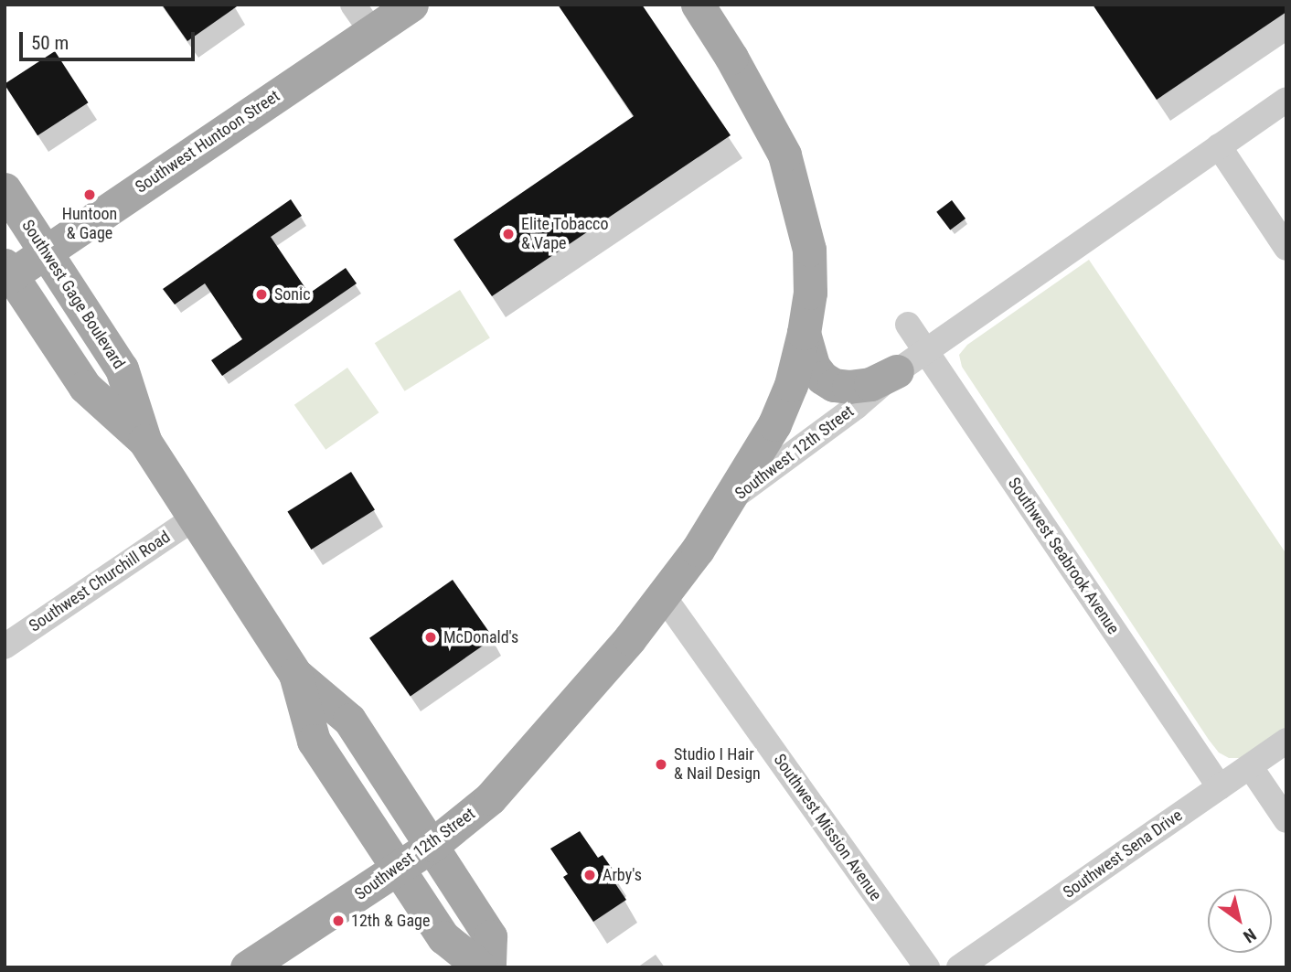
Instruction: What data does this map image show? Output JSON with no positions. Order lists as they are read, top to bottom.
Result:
{
  "streets": {
    "main road": ["Southwest Huntoon Street", "Southwest Gage Boulevard", "Southwest 12th Street"],
    "street": [
      "Southwest Seabrook Avenue",
      "Southwest Churchill Road",
      "Southwest Mission Avenue",
      "Southwest Sena Drive"
    ]
  },
  "crossings": [
    ["Southwest Huntoon Street", "Southwest Gage Boulevard"],
    ["Southwest Gage Boulevard", "Southwest 12th Street"],
    ["Southwest Gage Boulevard", "Southwest Churchill Road"],
    ["Southwest 12th Street", "Southwest Seabrook Avenue"],
    ["Southwest 12th Street", "Southwest Mission Avenue"],
    ["Southwest Seabrook Avenue", "Southwest Sena Drive"]
  ],
  "places": [
    "Huntoon & Gage",
    "Elite Tobacco & Vape",
    "Sonic",
    "McDonald's",
    "Studio I Hair & Nail Design",
    "Arby's",
    "12th & Gage"
  ],
  "scale_bar": "50 m",
  "north": "bottom right"
}
